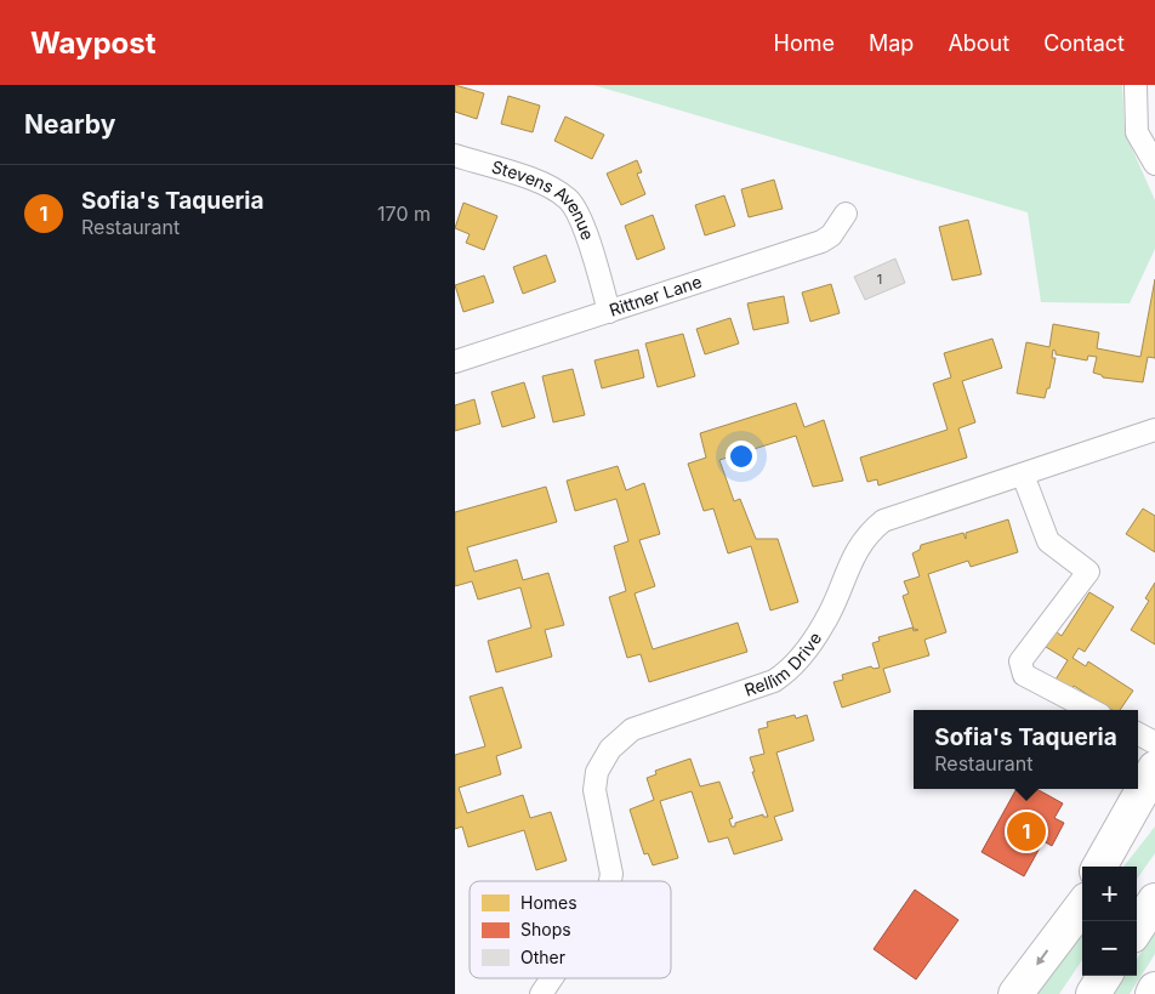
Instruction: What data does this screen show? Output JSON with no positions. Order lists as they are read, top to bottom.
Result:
{
  "streets": {
    "street": ["Stevens Avenue", "Rittner Lane", "Rellim Drive"]
  },
  "crossings": [
    ["Stevens Avenue", "Rittner Lane"]
  ],
  "house_numbers": ["1"],
  "legend": ["Homes", "Shops", "Other"],
  "page": {
    "header": "Waypost",
    "nav": [
      "Home",
      "Map",
      "About",
      "Contact"
    ],
    "heading": "Nearby",
    "list": [
      {
        "mark": "1",
        "name": "Sofia's Taqueria",
        "note": "Restaurant",
        "value": "170 m"
      }
    ],
    "popup": ["Sofia's Taqueria", "Restaurant"],
    "pins": "1",
    "map_buttons": ["+", "−"]
  }
}
